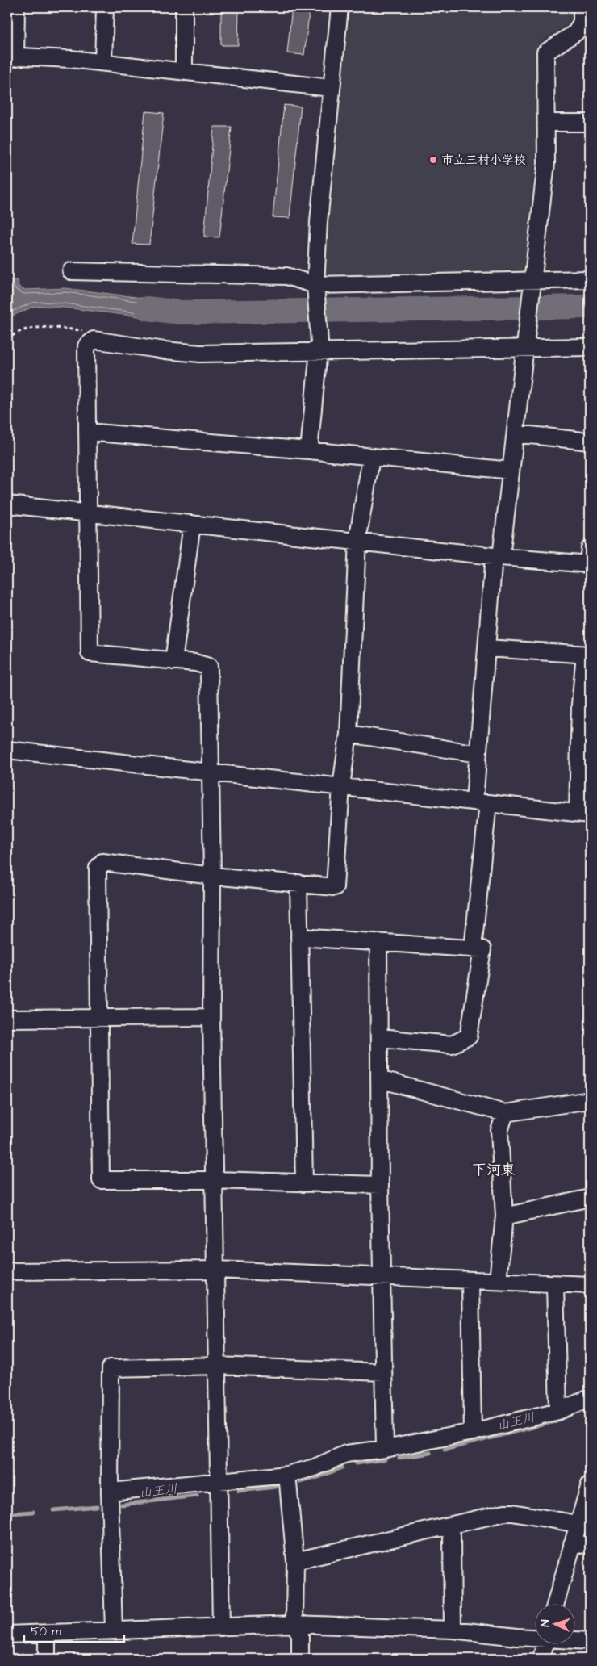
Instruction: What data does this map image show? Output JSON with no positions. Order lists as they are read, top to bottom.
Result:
{
  "districts": ["下河東"],
  "water": ["山王川"],
  "places": ["市立三村小学校"],
  "scale_bar": "50 m",
  "north": "left"
}
